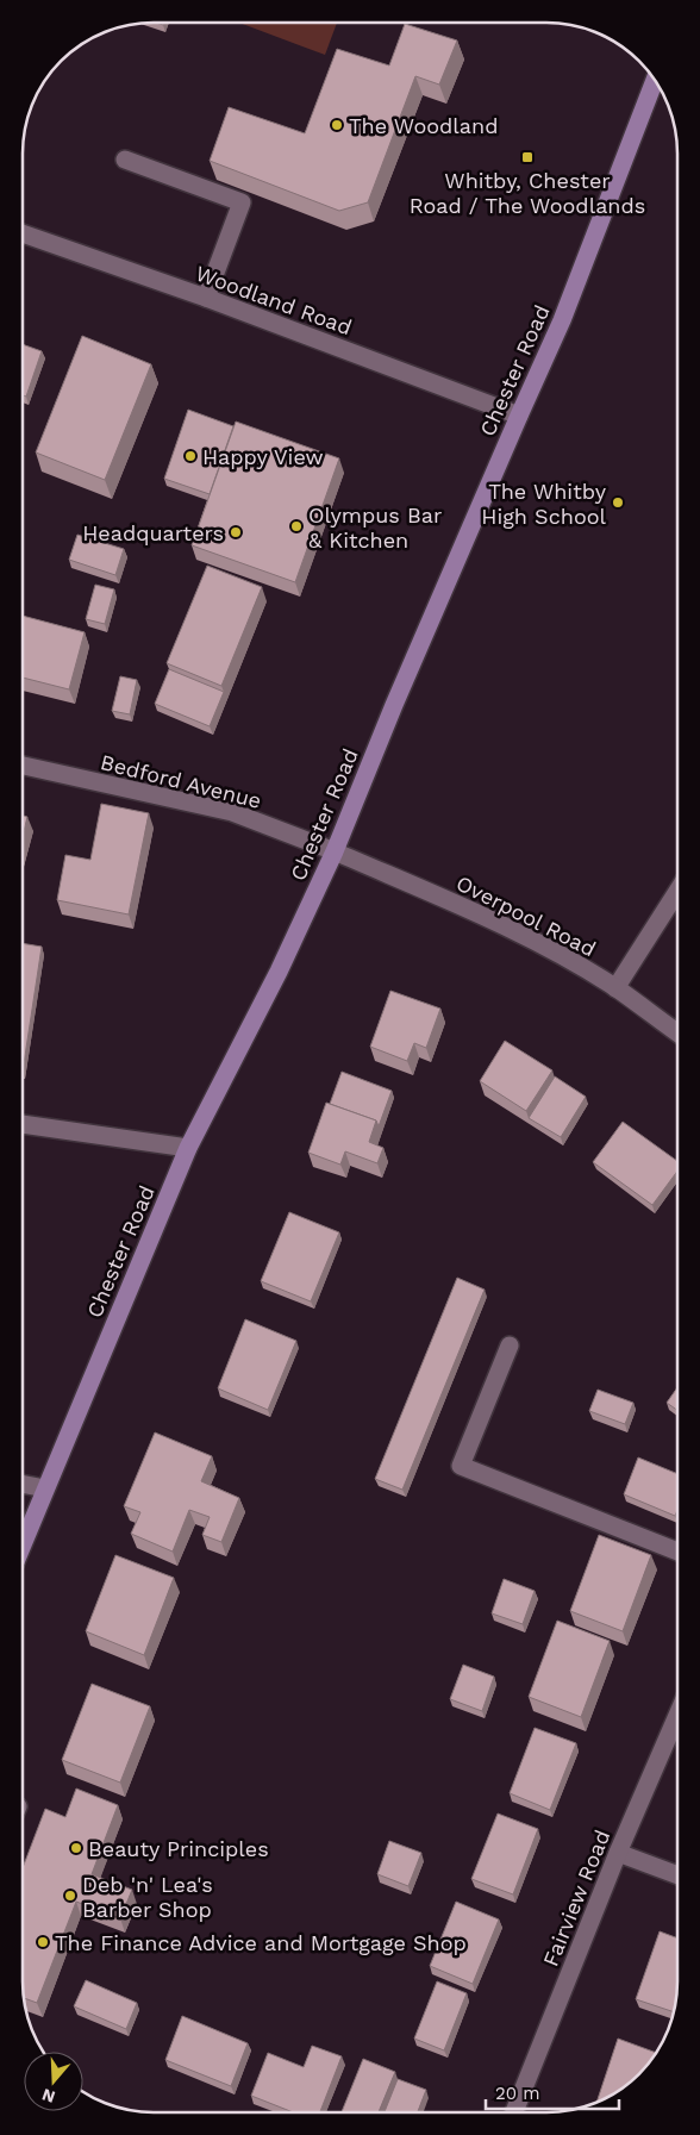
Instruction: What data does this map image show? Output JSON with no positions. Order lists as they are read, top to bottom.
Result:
{
  "streets": {
    "main road": ["Chester Road"],
    "street": [
      "Woodland Road",
      "Bedford Avenue",
      "Overpool Road",
      "Fairview Road"
    ]
  },
  "crossings": [
    ["Woodland Road", "Chester Road"],
    ["Chester Road", "Bedford Avenue"],
    ["Chester Road", "Overpool Road"],
    ["Bedford Avenue", "Overpool Road"]
  ],
  "places": {
    "other": [
      "The Woodland",
      "Happy View",
      "The Whitby High School",
      "Olympus Bar & Kitchen",
      "Headquarters",
      "Beauty Principles",
      "Deb 'n' Lea's Barber Shop",
      "The Finance Advice and Mortgage Shop"
    ],
    "transit": ["Whitby, Chester Road / The Woodlands"]
  },
  "scale_bar": "20 m",
  "north": "bottom"
}
